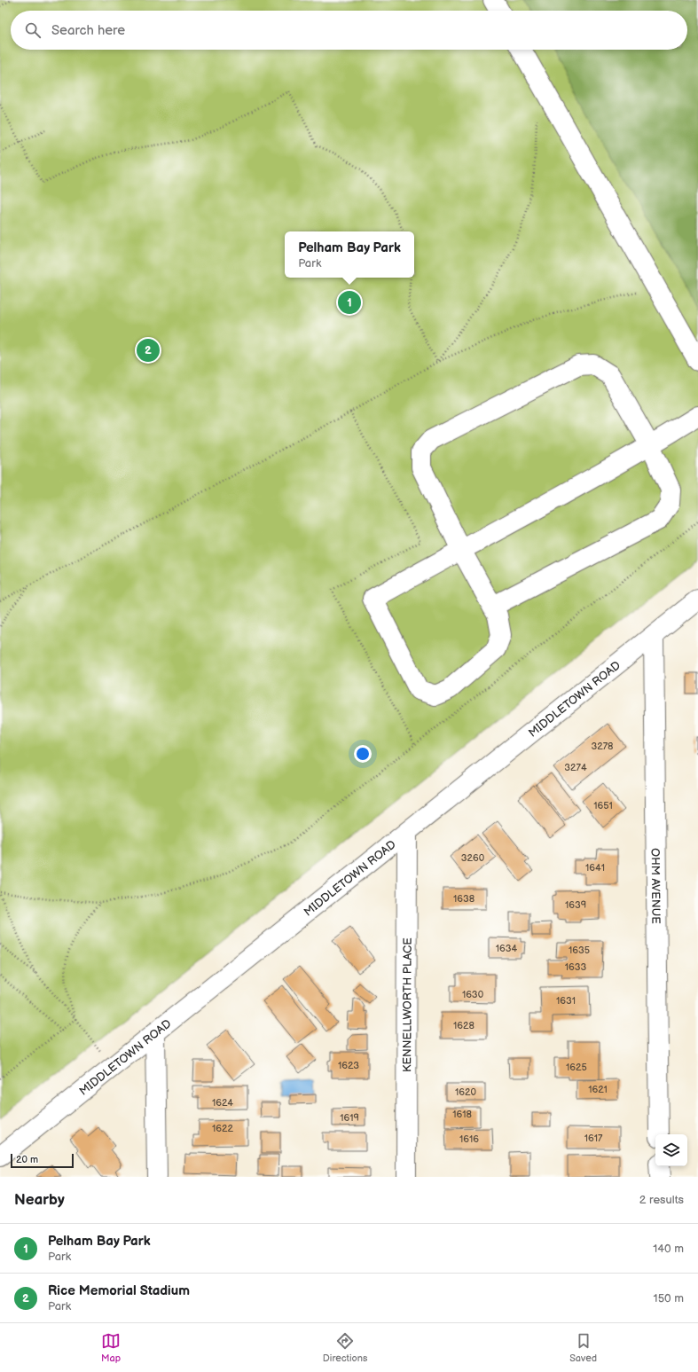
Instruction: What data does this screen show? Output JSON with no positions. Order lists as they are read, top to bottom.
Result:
{
  "streets": {
    "street": ["MIDDLETOWN ROAD", "OHM AVENUE", "KENNELLWORTH PLACE"]
  },
  "crossings": [
    ["MIDDLETOWN ROAD", "OHM AVENUE"],
    ["MIDDLETOWN ROAD", "KENNELLWORTH PLACE"]
  ],
  "house_numbers": [
    "3278",
    "3274",
    "1651",
    "3260",
    "1641",
    "1638",
    "1639",
    "1634",
    "1635",
    "1633",
    "1630",
    "1631",
    "1628",
    "1623",
    "1625",
    "1621",
    "1620",
    "1624",
    "1618",
    "1619",
    "1622",
    "1617",
    "1616"
  ],
  "scale_bar": "20 m",
  "page": {
    "search": "Search here",
    "popup": ["Pelham Bay Park", "Park"],
    "pins": ["1", "2"],
    "scale": "20 m",
    "heading": ["Nearby", "2 results"],
    "list": [
      {
        "mark": "1",
        "name": "Pelham Bay Park",
        "note": "Park",
        "value": "140 m"
      },
      {
        "mark": "2",
        "name": "Rice Memorial Stadium",
        "note": "Park",
        "value": "150 m"
      }
    ],
    "nav": ["Map", "Directions", "Saved"]
  }
}
